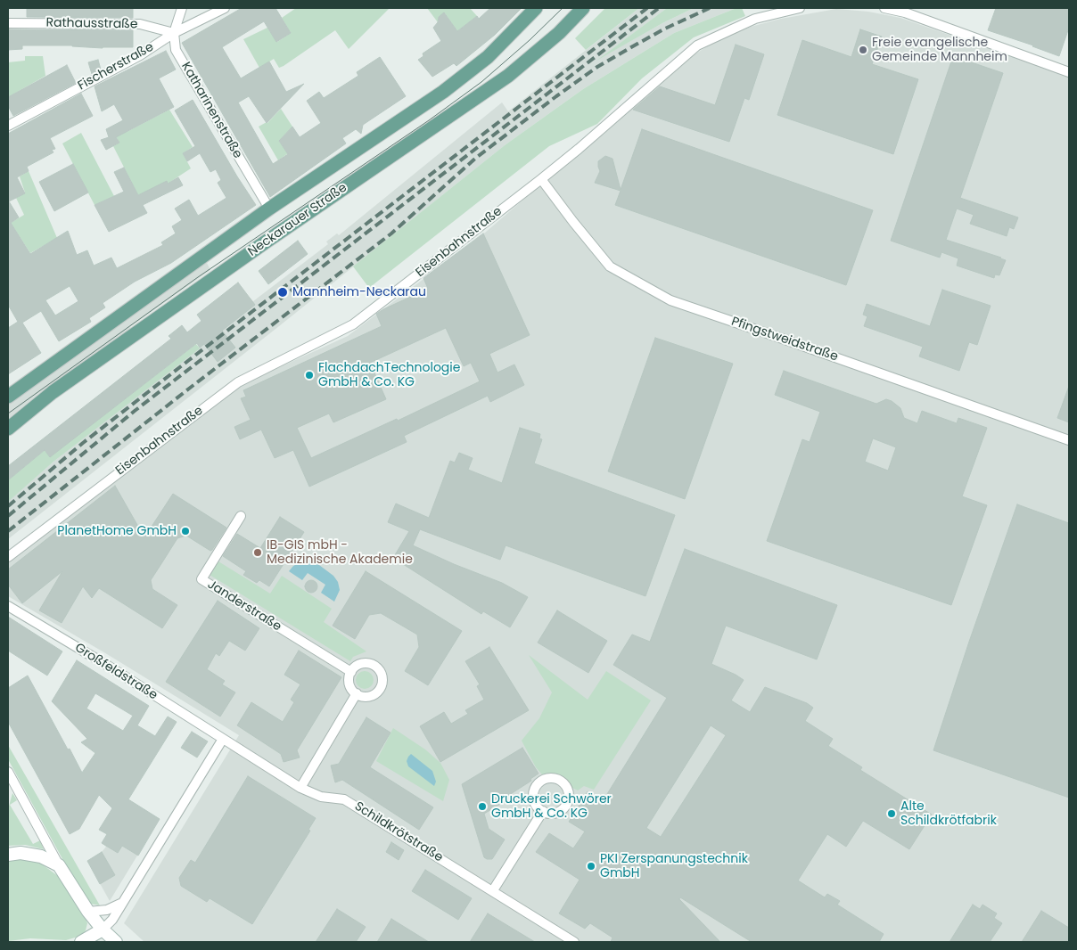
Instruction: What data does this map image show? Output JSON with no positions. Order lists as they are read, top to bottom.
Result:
{
  "streets": {
    "main road": ["Neckarauer Straße"],
    "street": [
      "Rathausstraße",
      "Fischerstraße",
      "Katharinenstraße",
      "Eisenbahnstraße",
      "Pfingstweidstraße",
      "Janderstraße",
      "Großfeldstraße",
      "Schildkrötstraße"
    ]
  },
  "crossings": [
    ["Rathausstraße", "Fischerstraße"],
    ["Rathausstraße", "Katharinenstraße"],
    ["Fischerstraße", "Katharinenstraße"],
    ["Katharinenstraße", "Neckarauer Straße"],
    ["Eisenbahnstraße", "Pfingstweidstraße"],
    ["Großfeldstraße", "Schildkrötstraße"]
  ],
  "places": [
    "Freie evangelische Gemeinde Mannheim",
    "Mannheim-Neckarau",
    "FlachdachTechnologie GmbH & Co. KG",
    "PlanetHome GmbH",
    "IB-GIS mbH - Medizinische Akademie",
    "Druckerei Schwörer GmbH & Co. KG",
    "Alte Schildkrötfabrik",
    "PKI Zerspanungstechnik GmbH"
  ]
}
